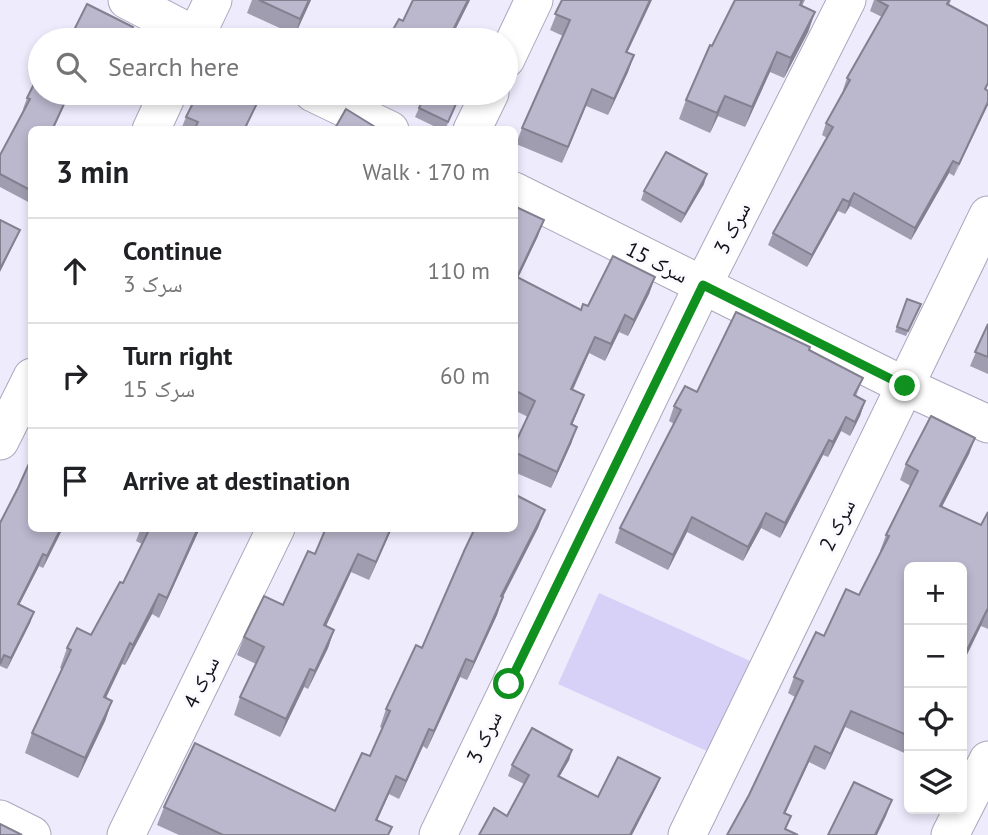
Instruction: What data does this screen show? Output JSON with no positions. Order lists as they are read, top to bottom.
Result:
{
  "streets": {
    "street": [
      "سرک 3",
      "سرک 15",
      "سرک 2",
      "سرک 4"
    ]
  },
  "crossings": [
    ["سرک 3", "سرک 15"],
    ["سرک 15", "سرک 2"]
  ],
  "page": {
    "search": "Search here",
    "heading": ["3 min", "Walk · 170 m"],
    "list": [
      ["Continue", "سرک 3", "110 m"],
      ["Turn right", "سرک 15", "60 m"],
      "Arrive at destination"
    ],
    "map_buttons": ["+", "−"]
  }
}
